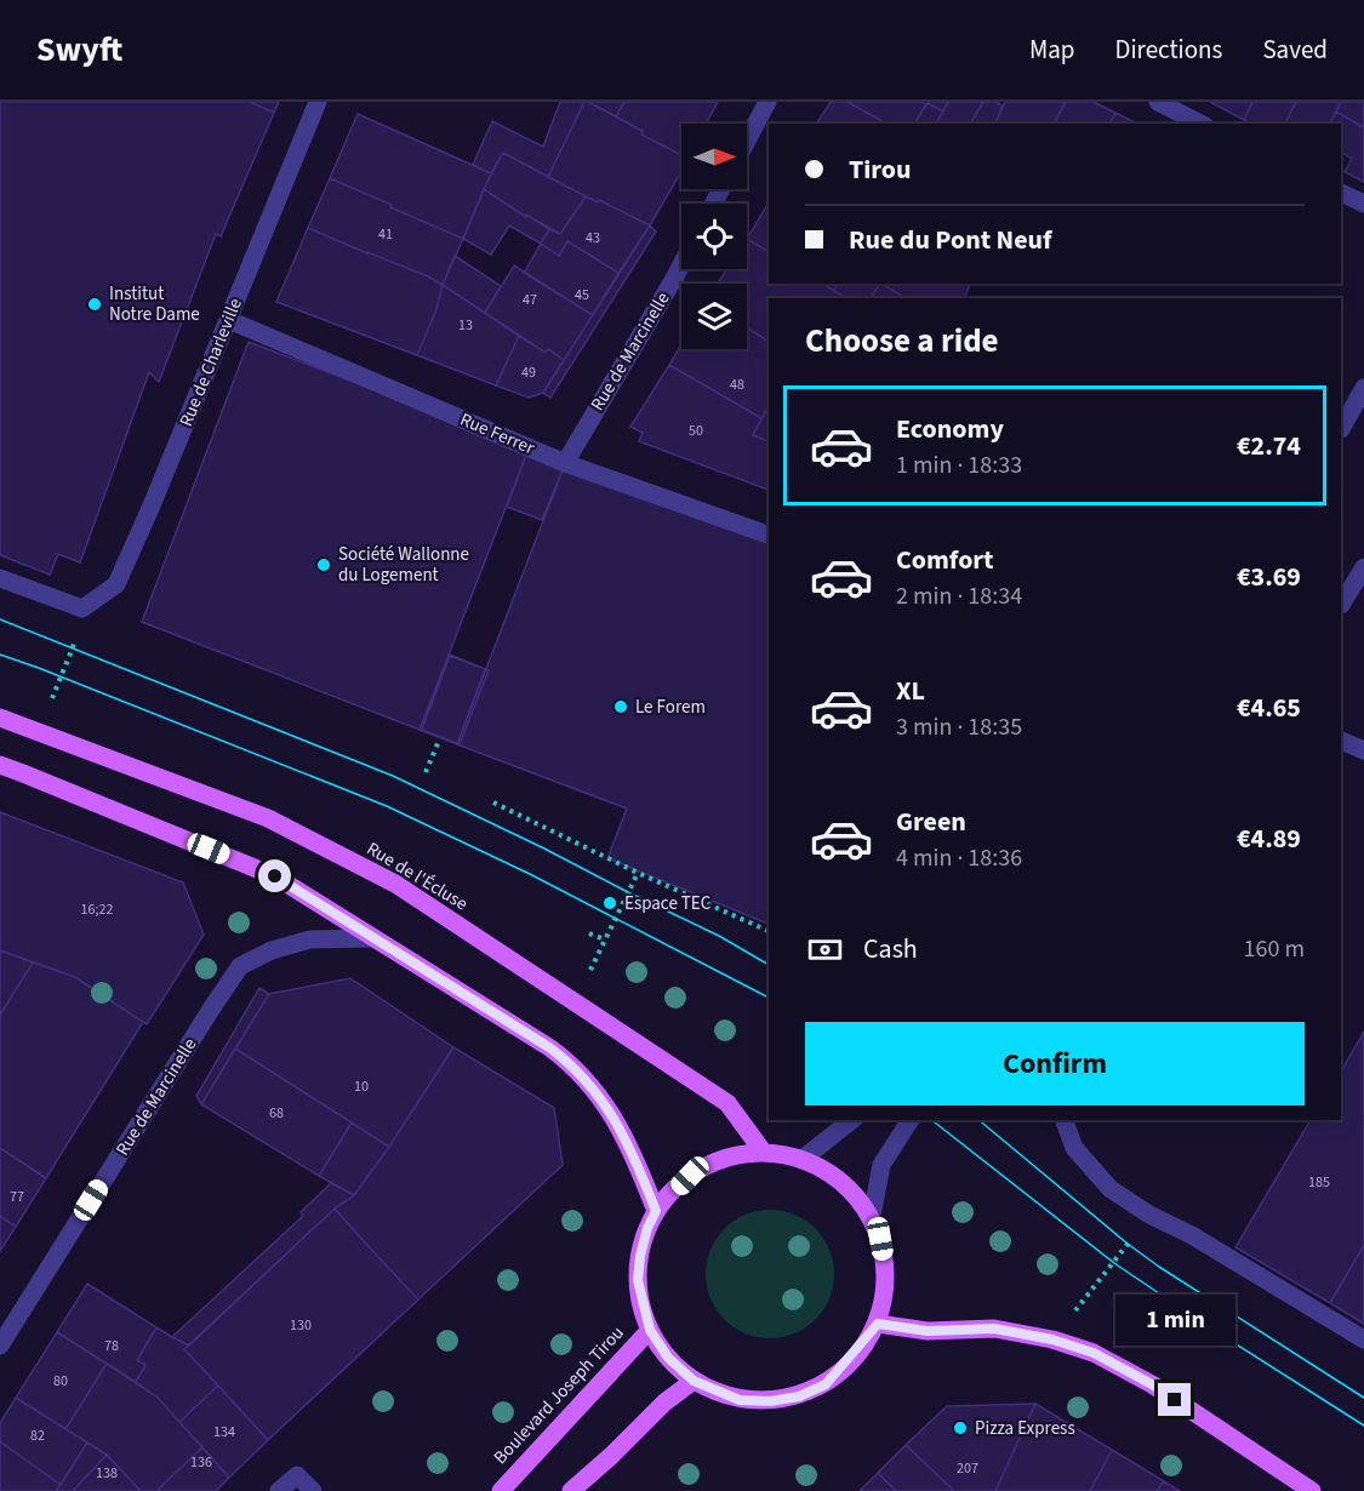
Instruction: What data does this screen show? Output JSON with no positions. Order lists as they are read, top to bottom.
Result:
{
  "streets": {
    "main road": ["Rue de l'Écluse", "Boulevard Joseph Tirou"],
    "street": ["Rue de Marcinelle", "Rue de Charleville", "Rue Ferrer"]
  },
  "crossings": [
    ["Rue de Marcinelle", "Rue Ferrer"],
    ["Rue de Charleville", "Rue Ferrer"],
    ["Rue de l'Écluse", "Boulevard Joseph Tirou"]
  ],
  "places": [
    "Institut Notre Dame",
    "Société Wallonne du Logement",
    "Le Forem",
    "Espace TEC",
    "Pizza Express"
  ],
  "house_numbers": [
    "41",
    "43",
    "45",
    "47",
    "13",
    "49",
    "48",
    "50",
    "16;22",
    "10",
    "68",
    "185",
    "77",
    "130",
    "78",
    "80",
    "134",
    "82",
    "136",
    "207",
    "138"
  ],
  "north": "right",
  "page": {
    "header": "Swyft",
    "nav": ["Map", "Directions", "Saved"],
    "banner": ["Tirou", "Rue du Pont Neuf"],
    "heading": "Choose a ride",
    "list": [
      {
        "name": "Economy",
        "note": "1 min · 18:33",
        "value": "€2.74"
      },
      {
        "name": "Comfort",
        "note": "2 min · 18:34",
        "value": "€3.69"
      },
      {
        "name": "XL",
        "note": "3 min · 18:35",
        "value": "€4.65"
      },
      {
        "name": "Green",
        "note": "4 min · 18:36",
        "value": "€4.89"
      }
    ],
    "pay": ["Cash", "160 m"],
    "buttons": "Confirm",
    "bubble": "1 min"
  }
}
